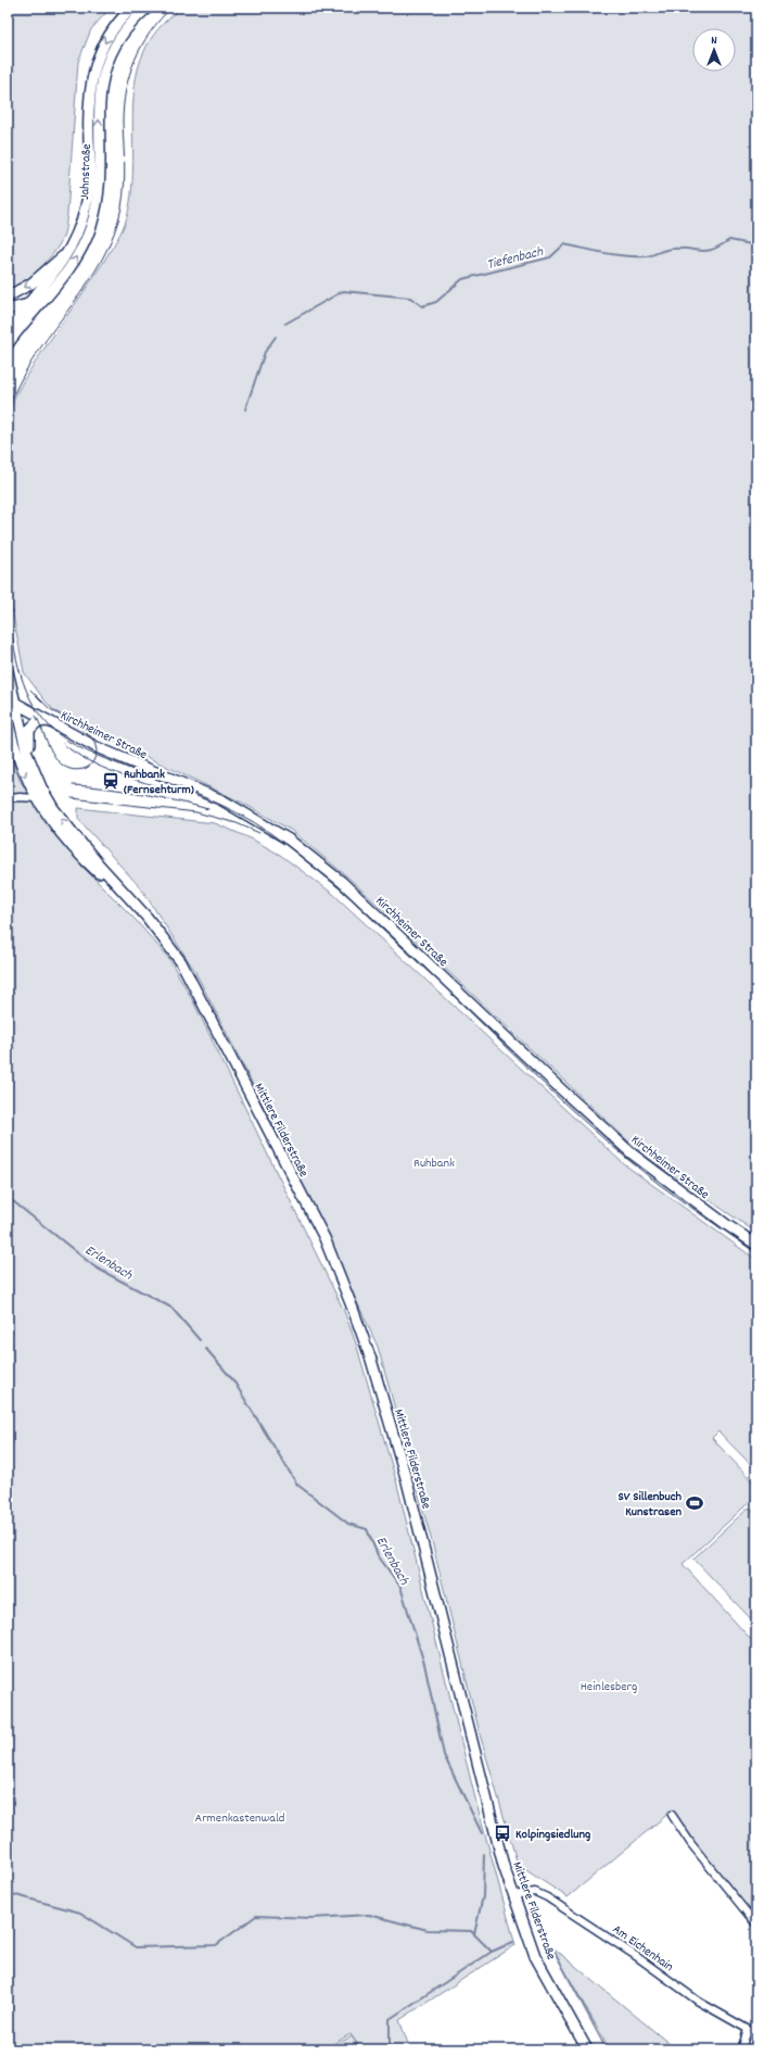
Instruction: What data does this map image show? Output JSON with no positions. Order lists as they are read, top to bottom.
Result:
{
  "streets": {
    "main road": ["Jahnstraße", "Kirchheimer Straße", "Mittlere Filderstraße"],
    "street": ["Am Eichenhain"]
  },
  "crossings": [
    ["Kirchheimer Straße", "Mittlere Filderstraße"],
    ["Mittlere Filderstraße", "Am Eichenhain"]
  ],
  "water": ["Tiefenbach", "Erlenbach"],
  "parks": ["Ruhbank", "Heinlesberg", "Armenkastenwald"],
  "places": {
    "station": ["Ruhbank (Fernsehturm)"],
    "sports": ["SV Sillenbuch Kunstrasen"],
    "bus stop": ["Kolpingsiedlung"]
  },
  "north": "top"
}
